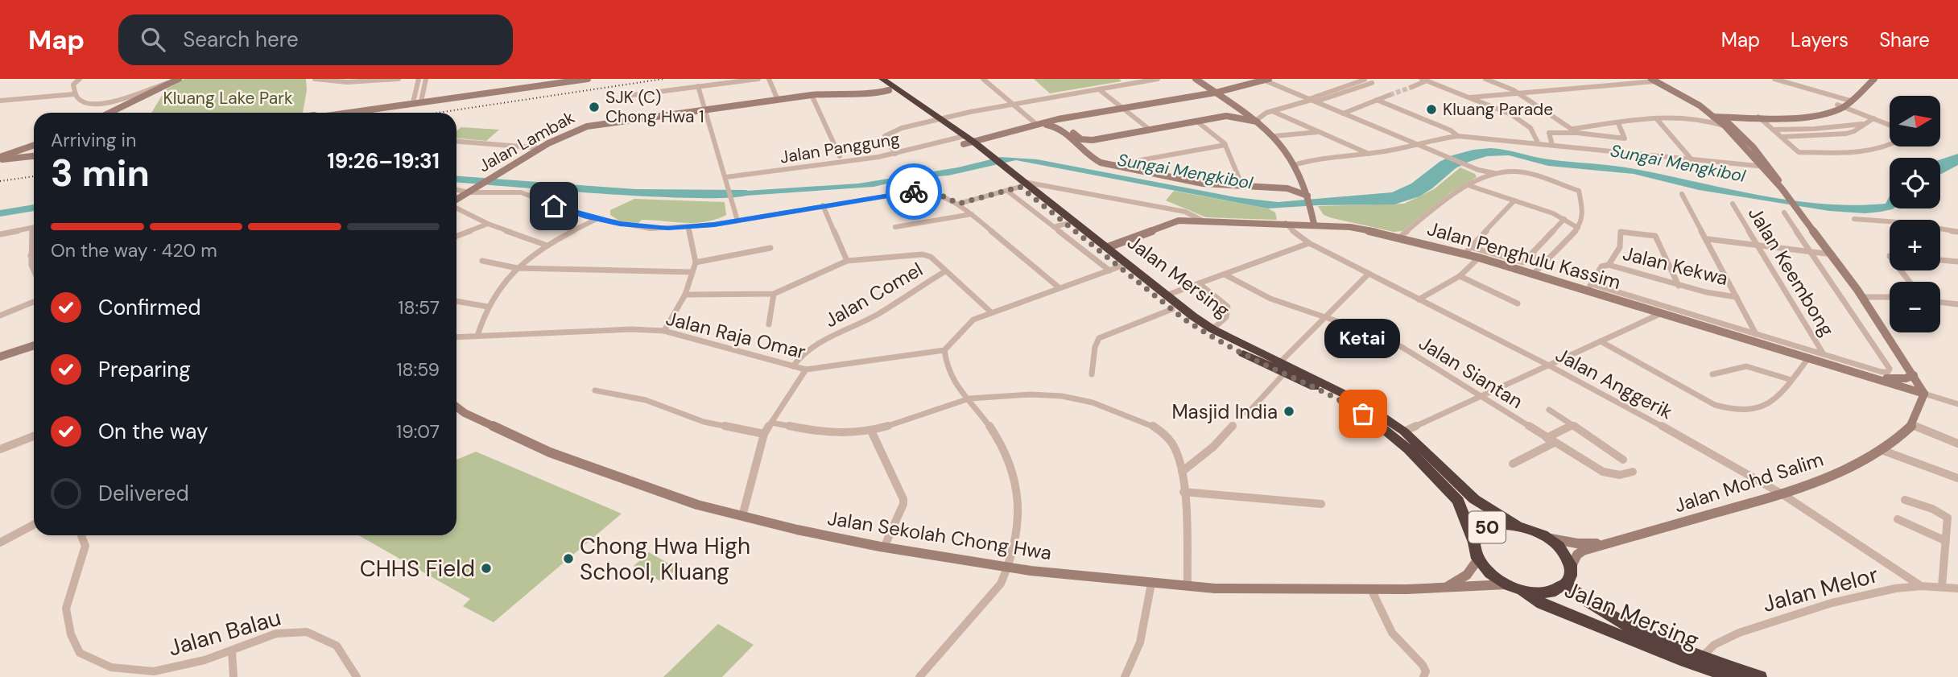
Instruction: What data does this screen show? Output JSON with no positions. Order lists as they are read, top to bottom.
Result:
{
  "streets": {
    "highway": ["Jalan Mersing", "50"],
    "street": [
      "Jalan Lambak",
      "Jalan Panggung",
      "Jalan Penghulu Kassim",
      "Jalan Kekwa",
      "Jalan Keembong",
      "Jalan Comel",
      "Jalan Raja Omar",
      "Jalan Siantan",
      "Jalan Anggerik",
      "Jalan Mohd Salim",
      "Jalan Sekolah Chong Hwa",
      "Jalan Melor",
      "Jalan Balau"
    ]
  },
  "crossings": [
    ["Jalan Lambak", "Jalan Mersing"],
    ["Jalan Panggung", "Jalan Mersing"],
    ["Jalan Penghulu Kassim", "Jalan Kekwa"],
    ["Jalan Penghulu Kassim", "Jalan Keembong"],
    ["Jalan Penghulu Kassim", "Jalan Mersing"],
    ["Jalan Penghulu Kassim", "Jalan Anggerik"],
    ["Jalan Penghulu Kassim", "Jalan Mohd Salim"],
    ["Jalan Mersing", "Jalan Mohd Salim"],
    ["Jalan Mersing", "50"],
    ["Jalan Mersing", "Jalan Sekolah Chong Hwa"],
    ["Jalan Mersing", "Jalan Melor"],
    ["Jalan Comel", "Jalan Raja Omar"],
    ["Jalan Anggerik", "Jalan Mohd Salim"],
    ["Jalan Anggerik", "Jalan Melor"],
    ["Jalan Mohd Salim", "50"],
    ["Jalan Mohd Salim", "Jalan Sekolah Chong Hwa"],
    ["50", "Jalan Sekolah Chong Hwa"]
  ],
  "water": ["Sungai Mengkibol"],
  "parks": ["Kluang Lake Park"],
  "places": [
    "SJK (C) Chong Hwa 1",
    "Kluang Parade",
    "Masjid India",
    "Ketai",
    "Chong Hwa High School, Kluang",
    "CHHS Field"
  ],
  "north": "right",
  "page": {
    "header": "Map",
    "search": "Search here",
    "nav": ["Map", "Layers", "Share"],
    "map_buttons": ["+", "−"],
    "heading": ["3 min", "Arriving in", "19:26–19:31"],
    "bar": "On the way · 420 m",
    "list": [
      ["Confirmed", "18:57"],
      ["Preparing", "18:59"],
      ["On the way", "19:07"],
      "Delivered"
    ],
    "bubble": "Ketai"
  }
}
